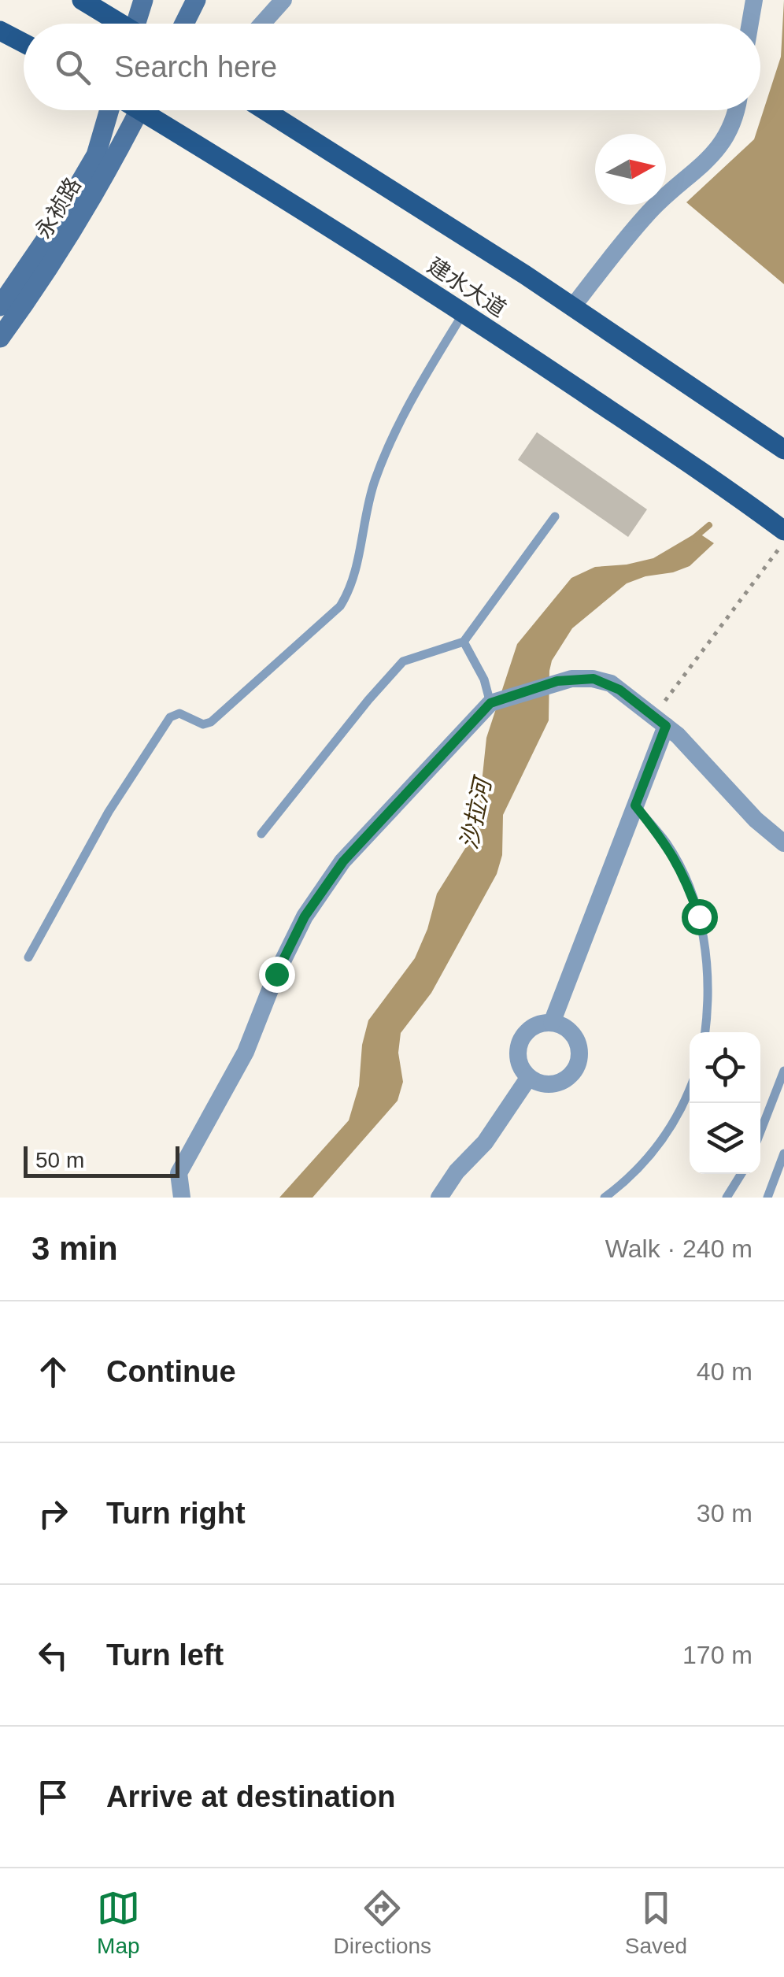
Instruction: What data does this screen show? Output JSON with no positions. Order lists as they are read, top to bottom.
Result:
{
  "streets": {
    "main road": ["永祯路", "建水大道"]
  },
  "water": ["沙拉河"],
  "scale_bar": "50 m",
  "north": "right",
  "page": {
    "search": "Search here",
    "scale": "50 m",
    "heading": ["3 min", "Walk · 240 m"],
    "list": [
      ["Continue", "40 m"],
      ["Turn right", "30 m"],
      ["Turn left", "170 m"],
      "Arrive at destination"
    ],
    "nav": ["Map", "Directions", "Saved"]
  }
}
